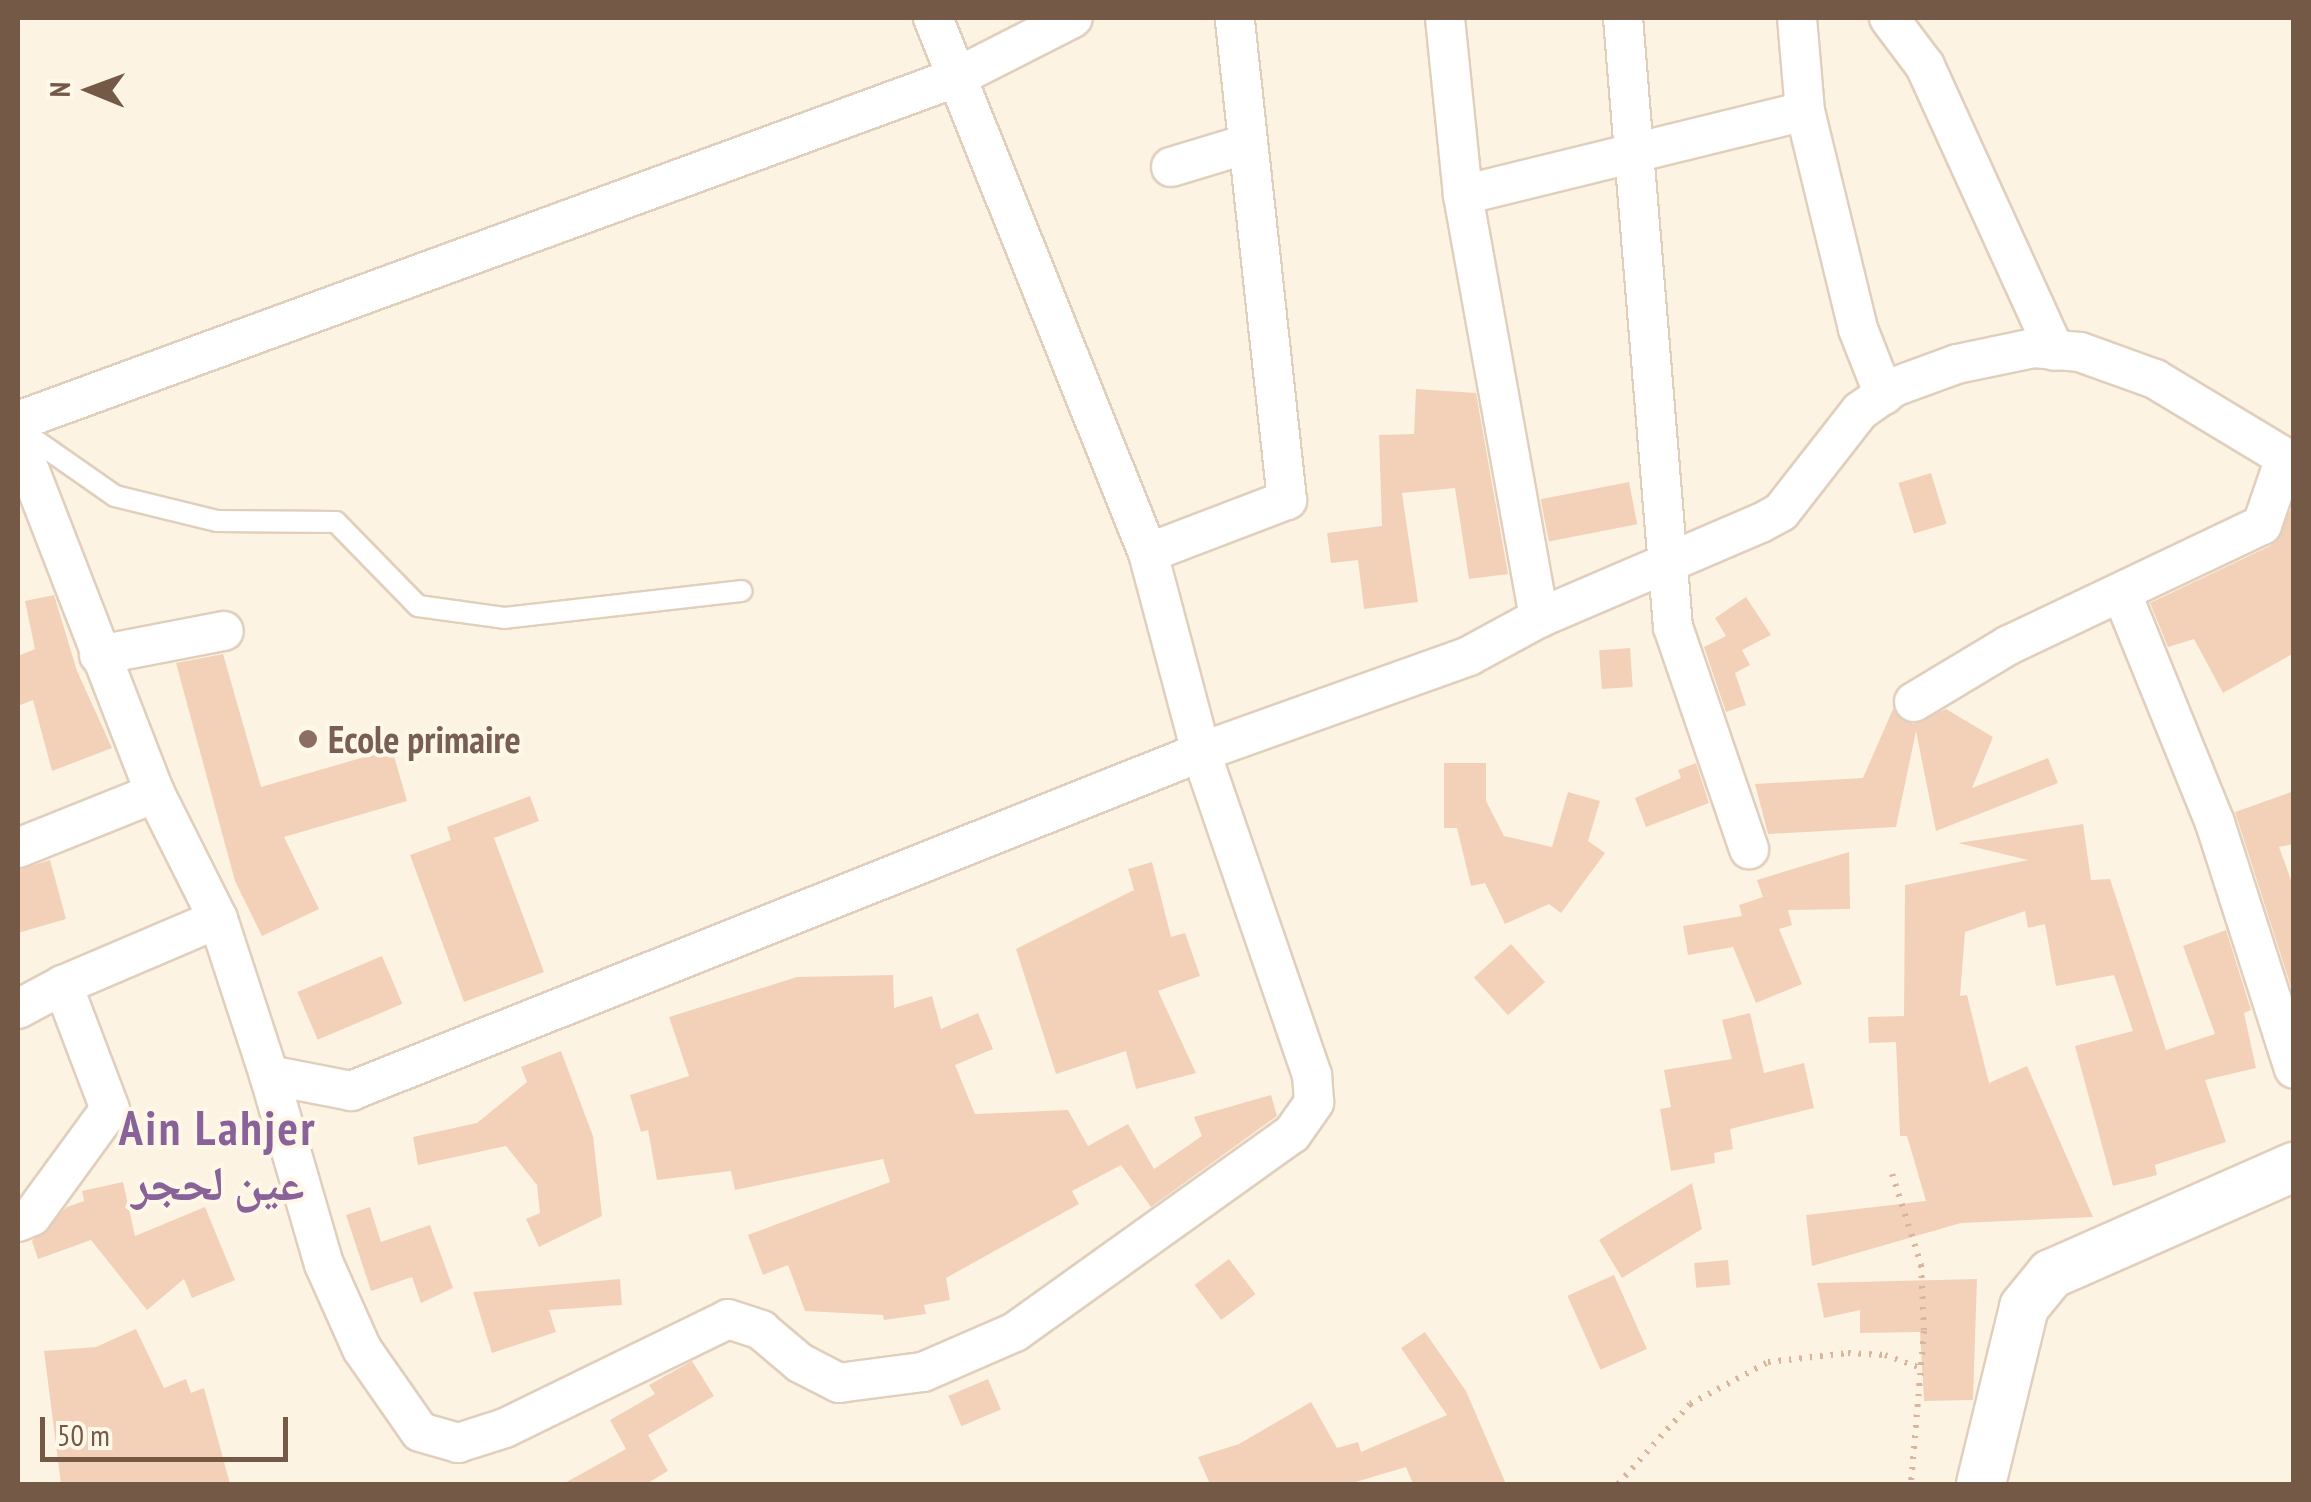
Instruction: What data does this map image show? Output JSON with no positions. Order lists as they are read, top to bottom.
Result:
{
  "districts": ["Ain Lahjer عين لحجر"],
  "places": ["Ecole primaire"],
  "scale_bar": "50 m",
  "north": "left"
}
